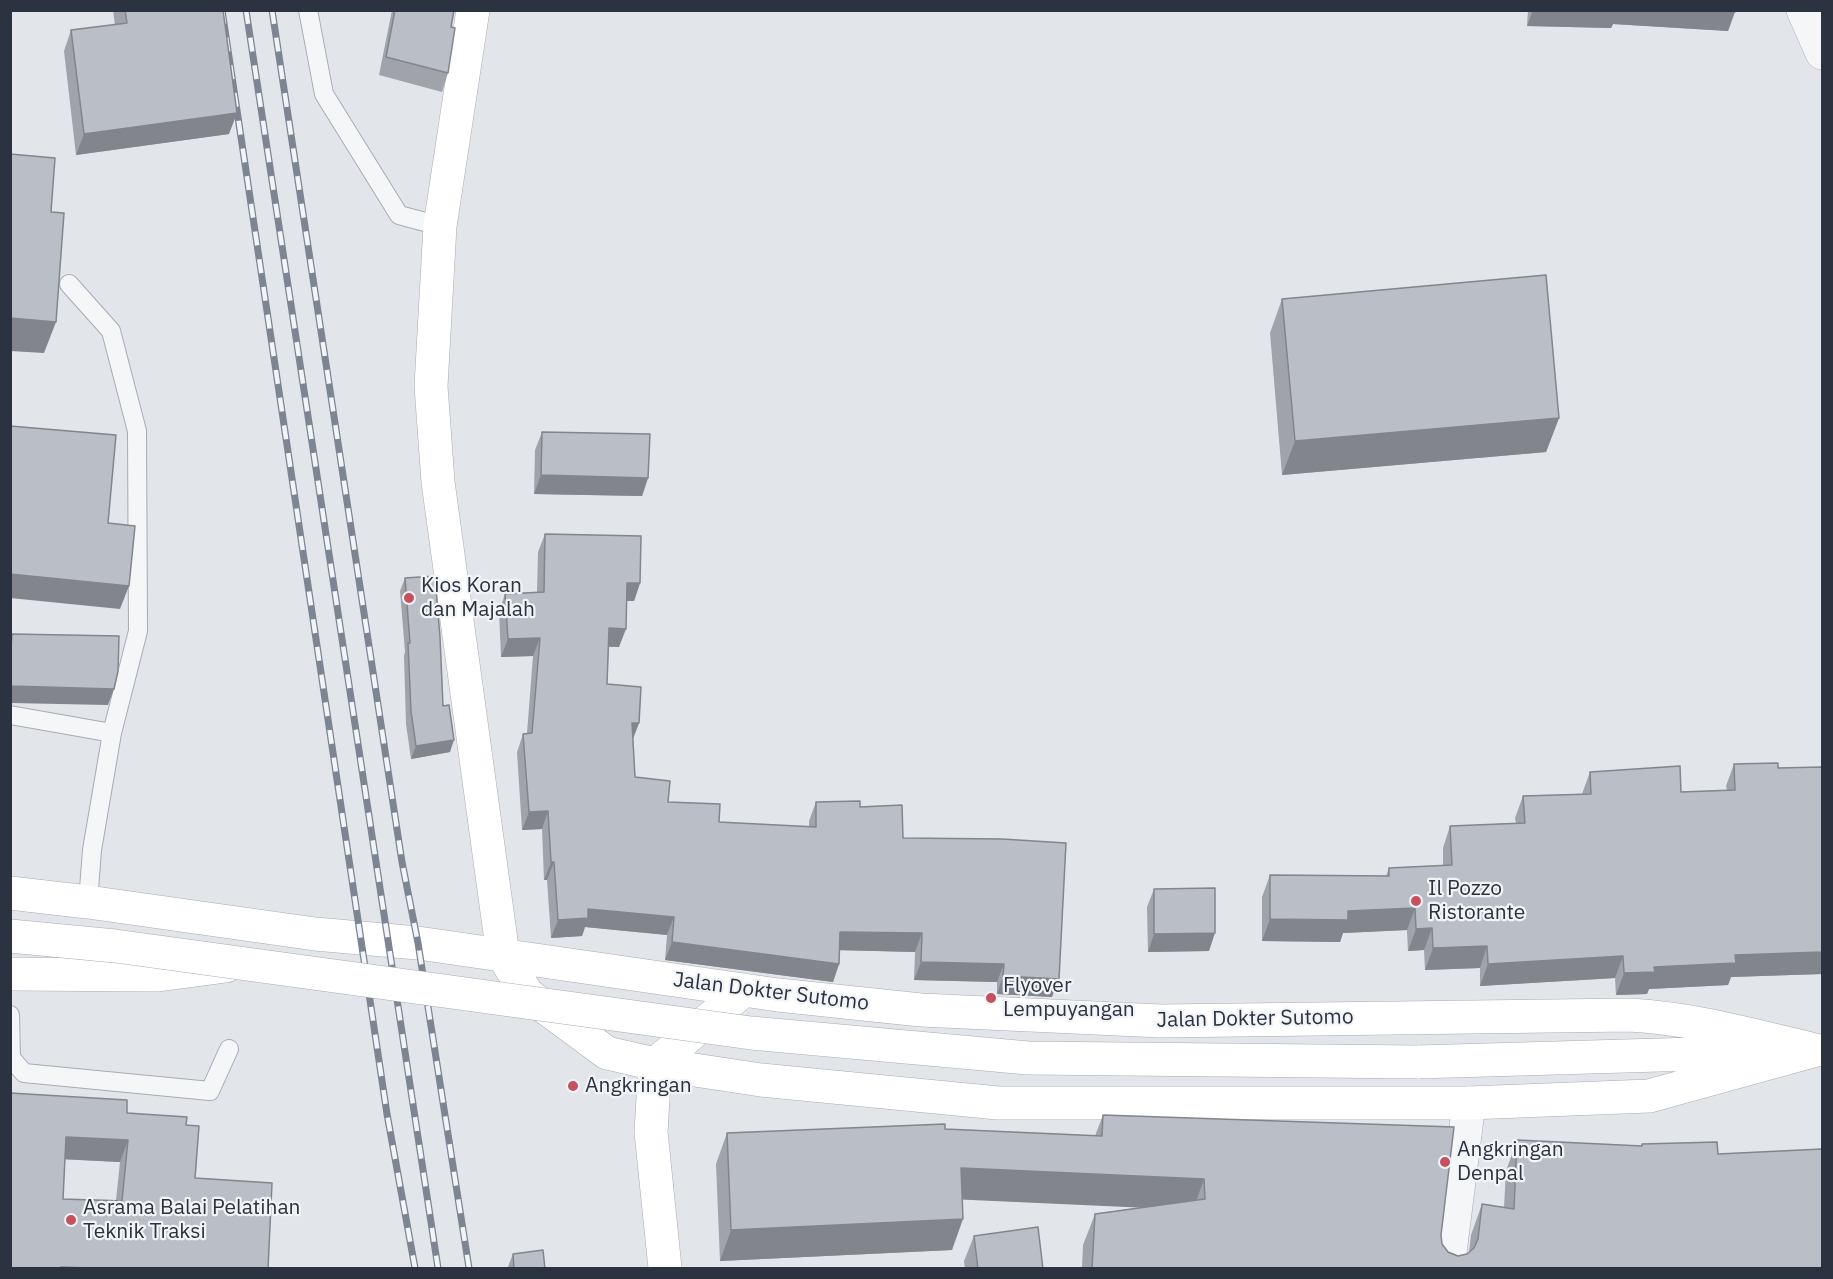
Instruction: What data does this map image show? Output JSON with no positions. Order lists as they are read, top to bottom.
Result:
{
  "streets": {
    "main road": ["Jalan Dokter Sutomo"]
  },
  "places": [
    "Kios Koran dan Majalah",
    "Il Pozzo Ristorante",
    "Flyover Lempuyangan",
    "Angkringan",
    "Angkringan Denpal",
    "Asrama Balai Pelatihan Teknik Traksi"
  ]
}
